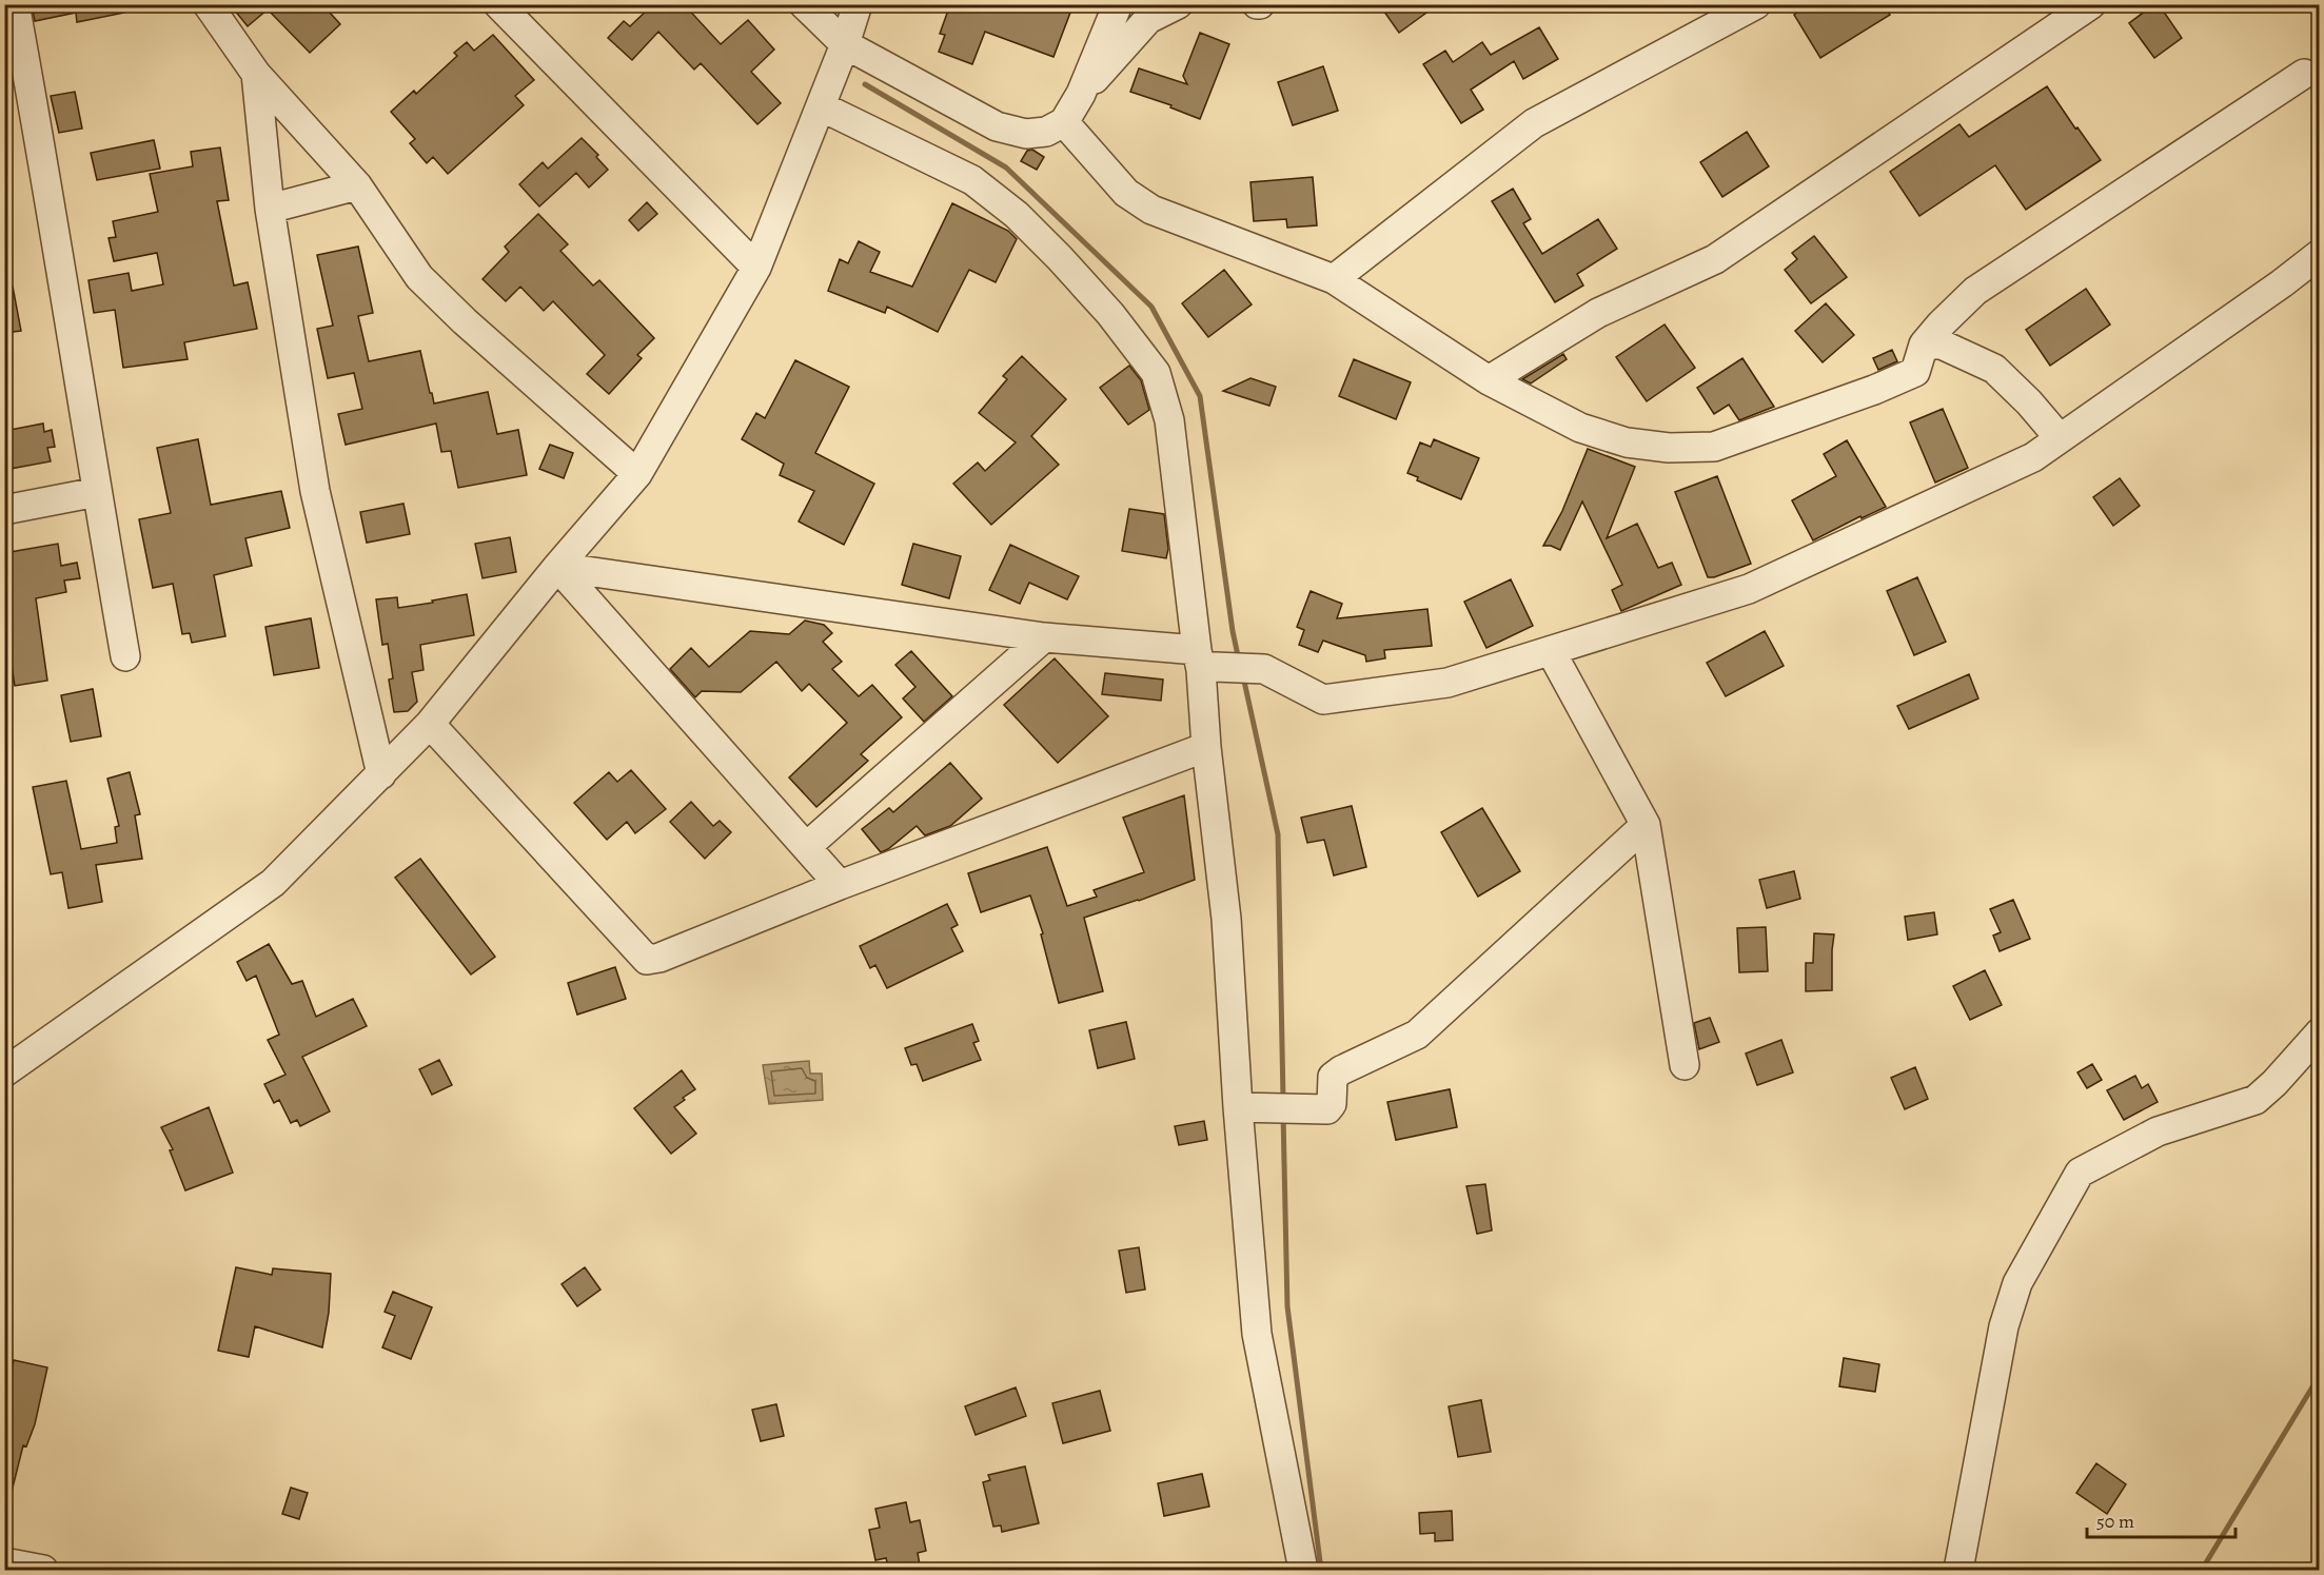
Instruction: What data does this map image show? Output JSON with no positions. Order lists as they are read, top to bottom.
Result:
{
  "scale_bar": "50 m"
}
